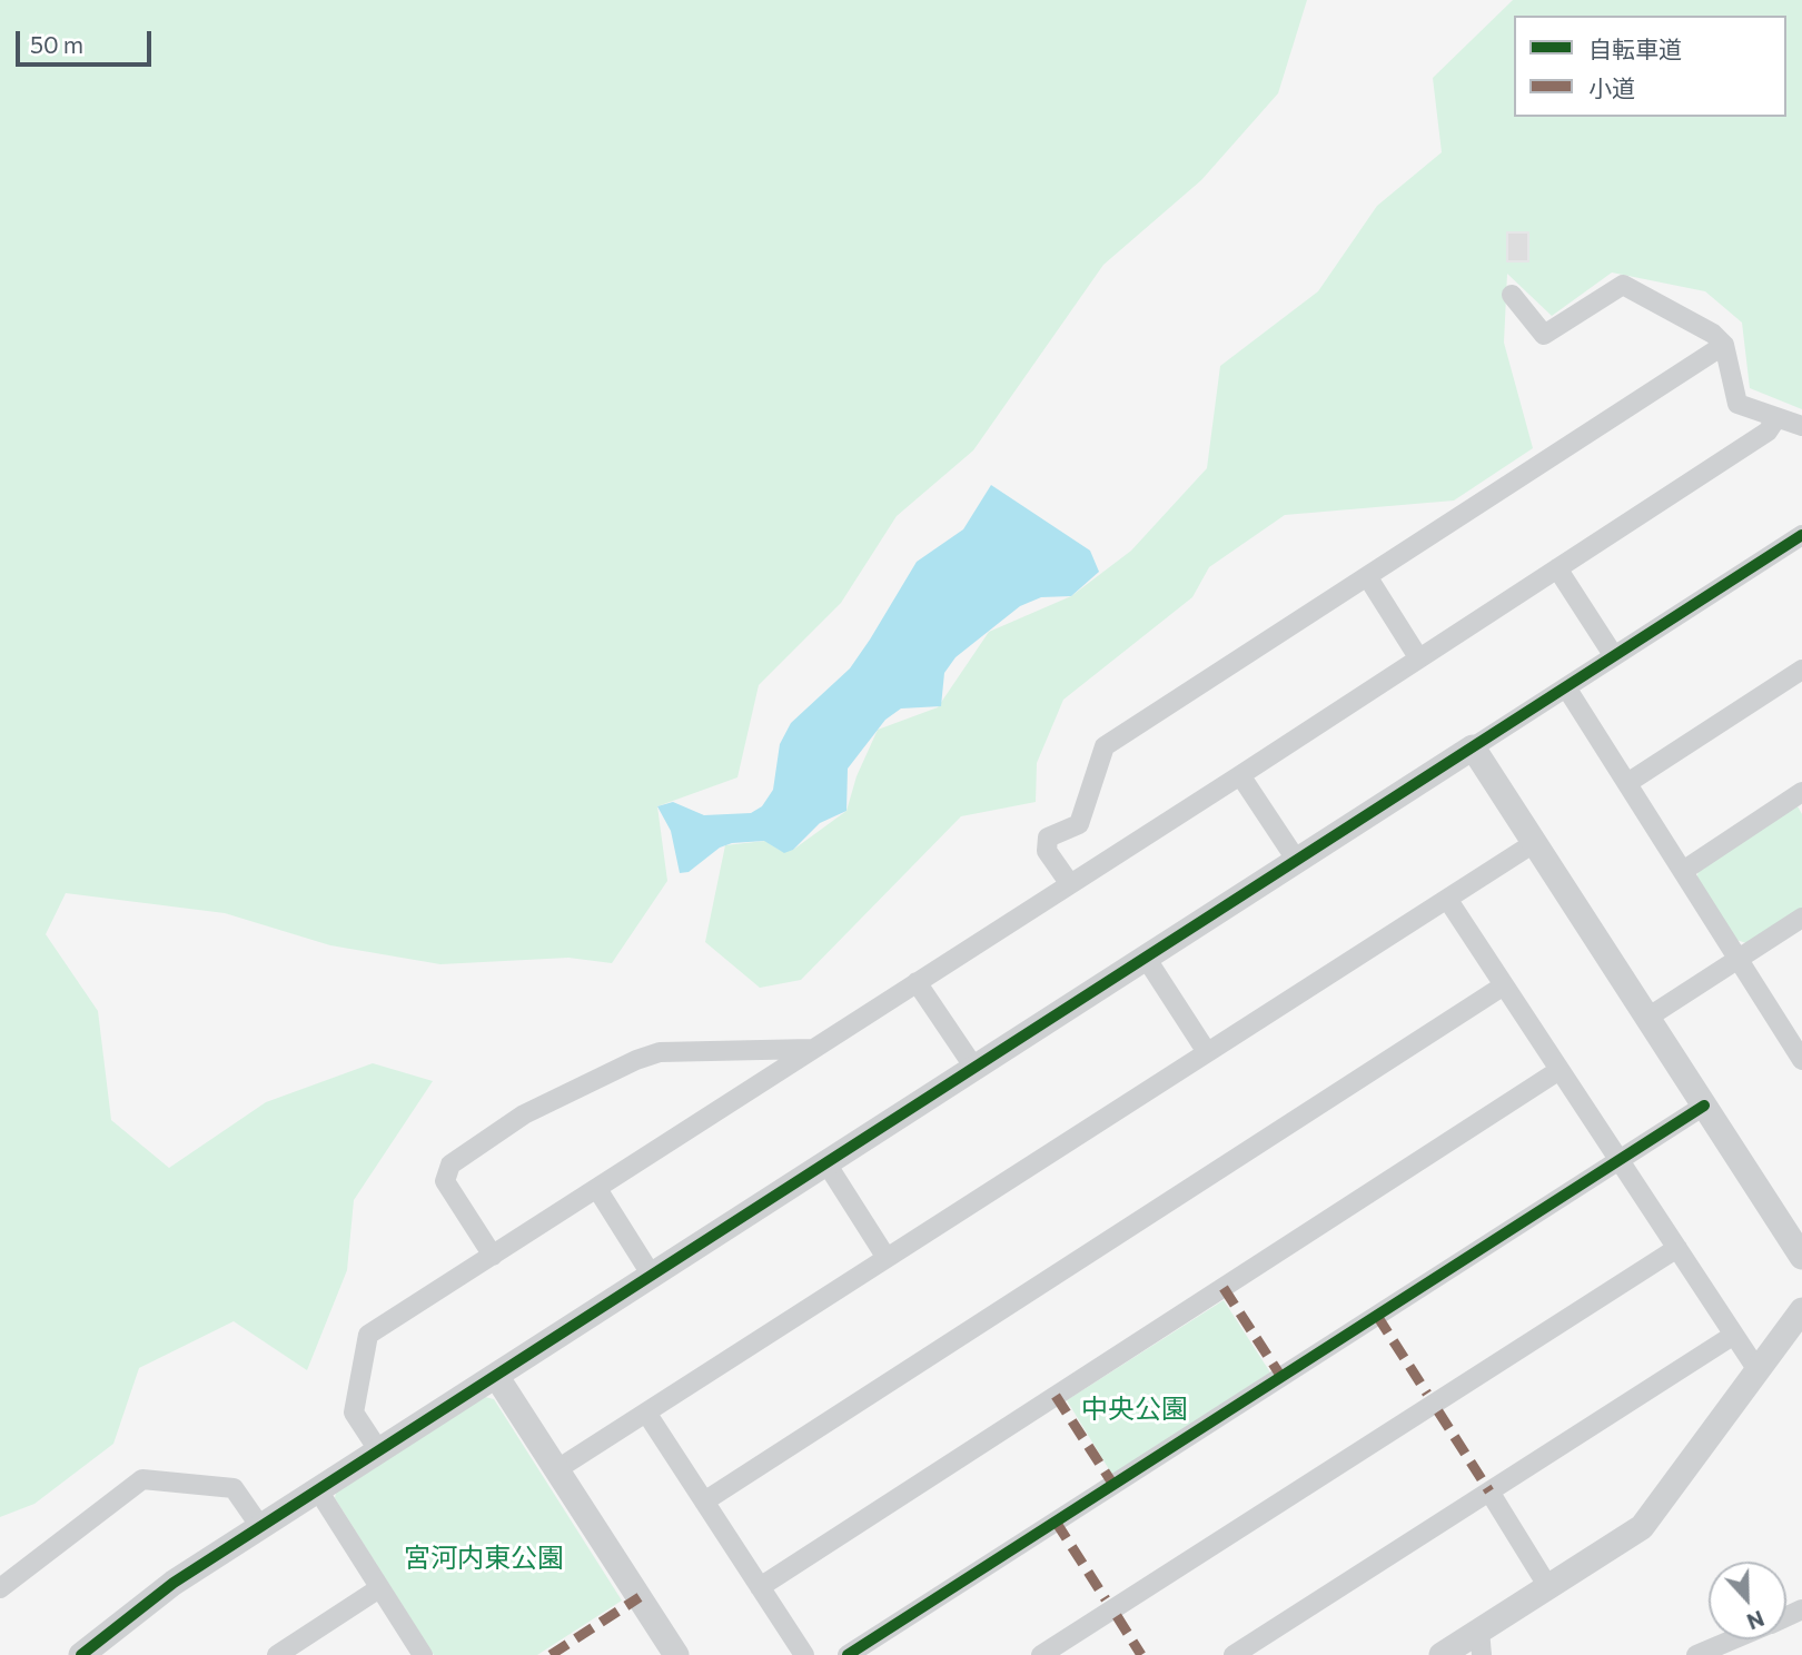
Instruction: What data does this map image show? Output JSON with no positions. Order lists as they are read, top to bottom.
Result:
{
  "parks": ["中央公園", "宮河内東公園"],
  "legend": ["自転車道", "小道"],
  "scale_bar": "50 m",
  "north": "bottom"
}
